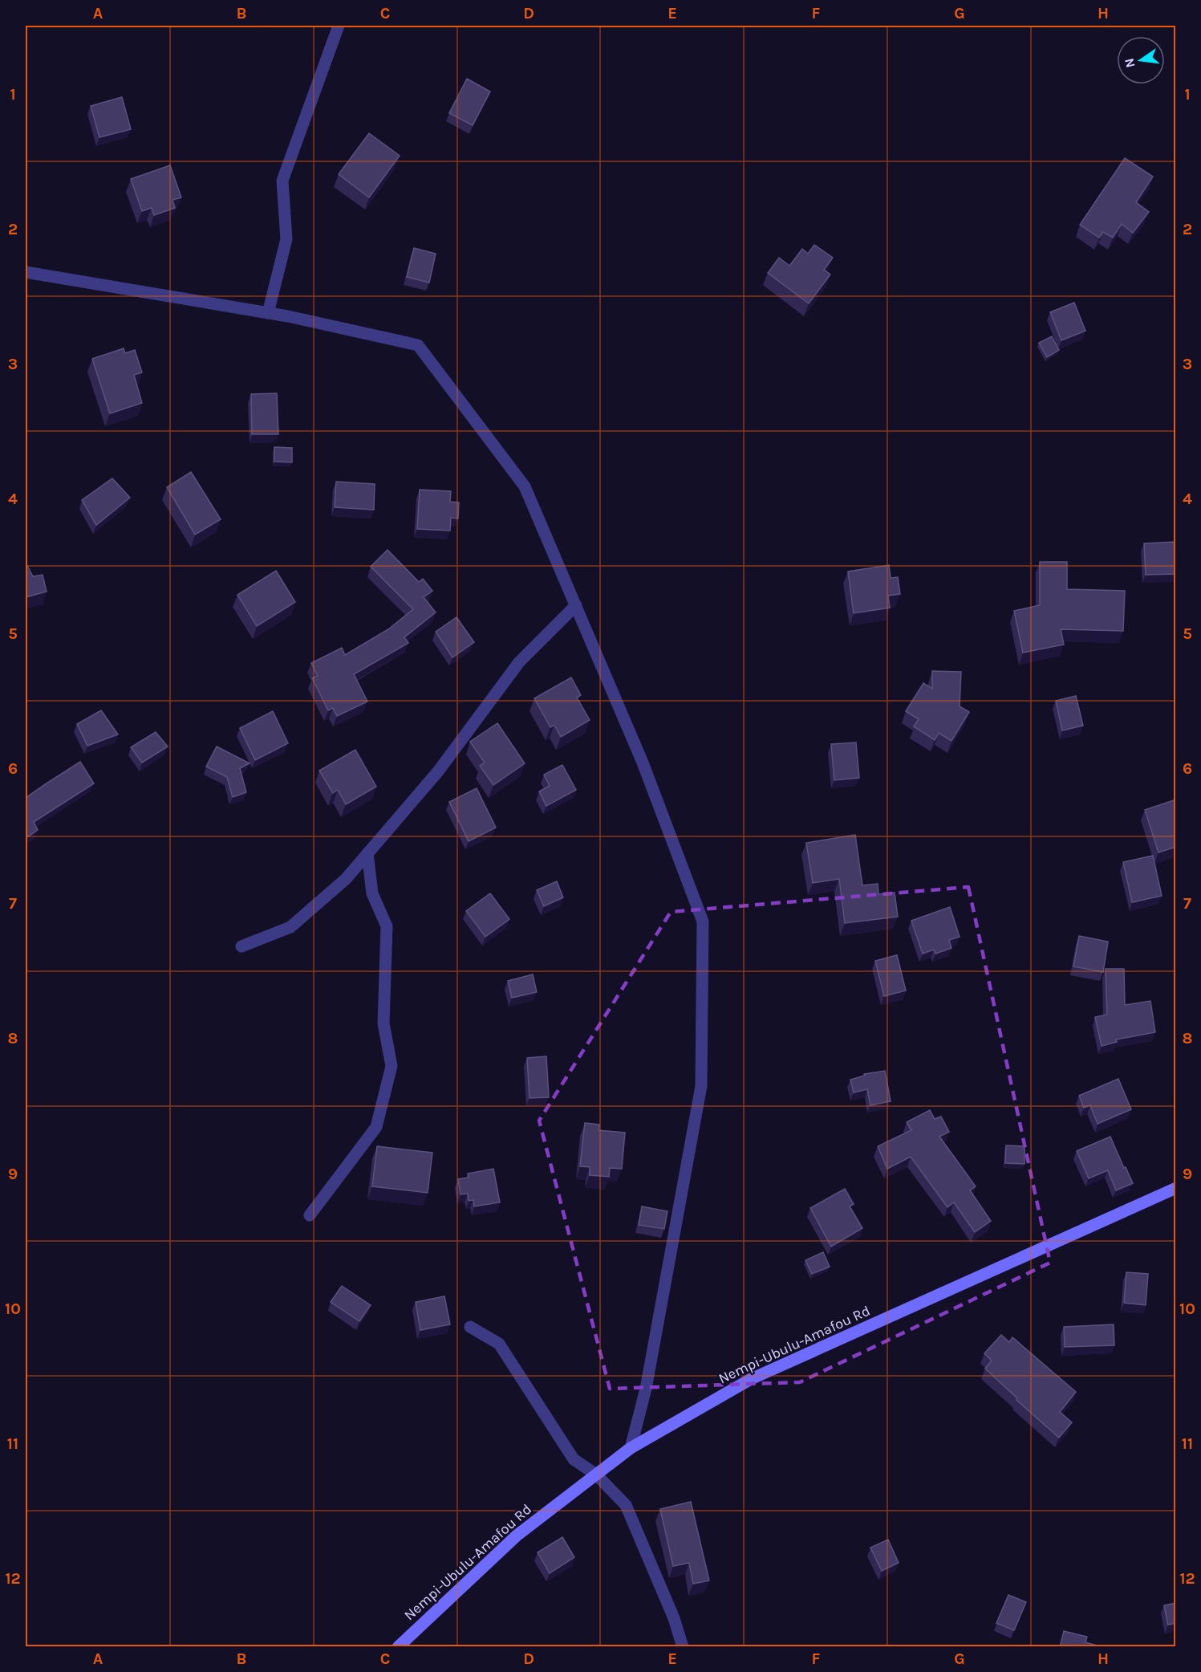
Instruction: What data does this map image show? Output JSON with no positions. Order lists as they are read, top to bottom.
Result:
{
  "streets": {
    "street": ["Nempi-Ubulu-Amafou Rd"]
  },
  "north": "left",
  "grid": {
    "columns": [
      "A",
      "B",
      "C",
      "D",
      "E",
      "F",
      "G",
      "H"
    ],
    "rows": [
      "1",
      "2",
      "3",
      "4",
      "5",
      "6",
      "7",
      "8",
      "9",
      "10",
      "11",
      "12"
    ]
  }
}
